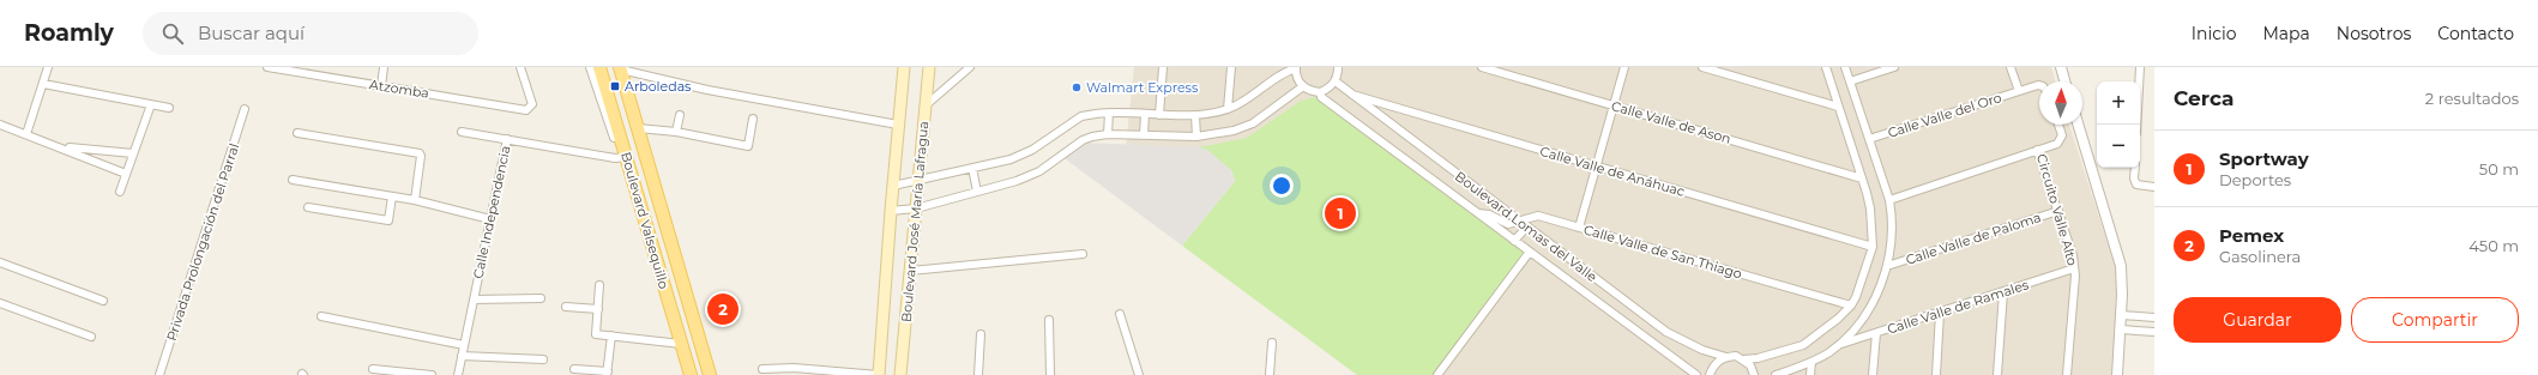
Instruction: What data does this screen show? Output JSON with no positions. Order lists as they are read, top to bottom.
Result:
{
  "streets": {
    "main road": ["Boulevard Valsequillo", "Boulevard José María Lafragua"],
    "street": [
      "Atzomba",
      "Calle Valle del Oro",
      "Calle Valle de Ason",
      "Calle Valle de Anáhuac",
      "Circuito Valle Alto",
      "Calle Independencia",
      "Boulevard Lomas del Valle",
      "Calle Valle de Paloma",
      "Privada Prolongación del Parral",
      "Calle Valle de San Thiago",
      "Calle Valle de Ramales"
    ]
  },
  "crossings": [
    ["Calle Valle de Anáhuac", "Boulevard Lomas del Valle"],
    ["Circuito Valle Alto", "Calle Valle de Paloma"],
    ["Circuito Valle Alto", "Calle Valle de Ramales"],
    ["Calle Independencia", "Boulevard Valsequillo"],
    ["Boulevard Lomas del Valle", "Calle Valle de San Thiago"]
  ],
  "places": {
    "transit": ["Arboledas"],
    "other": ["Walmart Express"]
  },
  "north": "top",
  "page": {
    "header": "Roamly",
    "search": "Buscar aquí",
    "nav": [
      "Inicio",
      "Mapa",
      "Nosotros",
      "Contacto"
    ],
    "heading": ["Cerca", "2 resultados"],
    "map_buttons": ["+", "−"],
    "list": [
      {
        "mark": "1",
        "name": "Sportway",
        "note": "Deportes",
        "value": "50 m"
      },
      {
        "mark": "2",
        "name": "Pemex",
        "note": "Gasolinera",
        "value": "450 m"
      }
    ],
    "pins": ["1", "2"],
    "buttons": ["Guardar", "Compartir"]
  }
}
